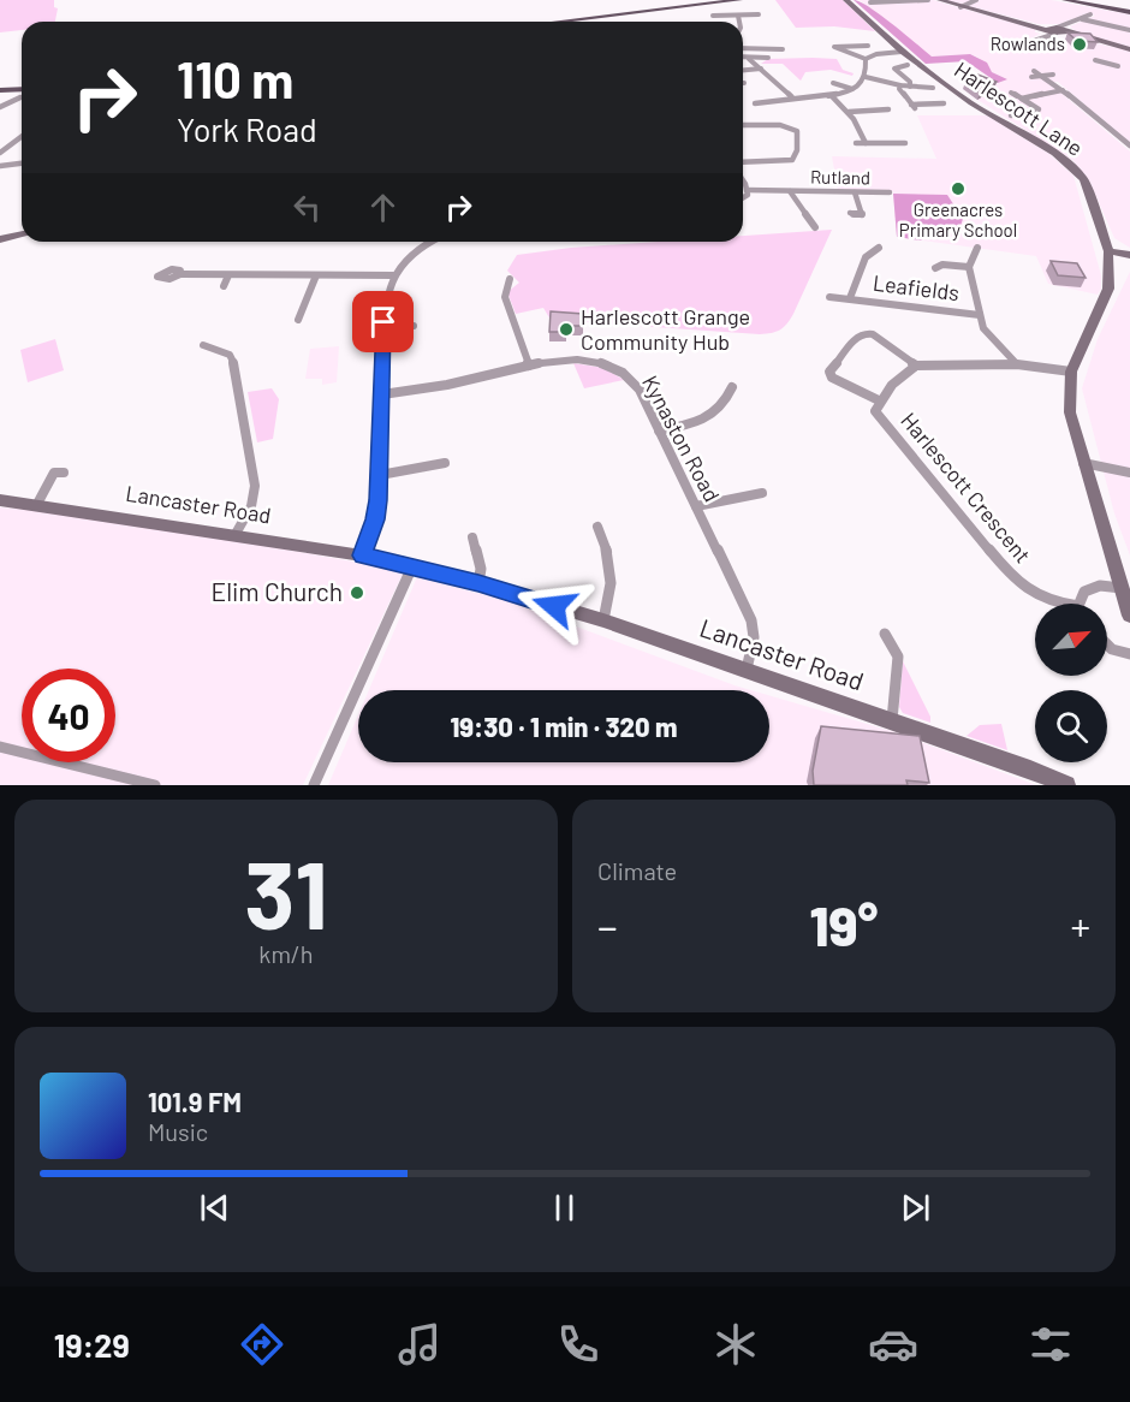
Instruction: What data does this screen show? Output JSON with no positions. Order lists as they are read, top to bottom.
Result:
{
  "streets": {
    "street": [
      "Harlescott Lane",
      "Rutland",
      "Leafields",
      "Kynaston Road",
      "Harlescott Crescent",
      "Lancaster Road"
    ]
  },
  "crossings": [
    ["Kynaston Road", "Lancaster Road"]
  ],
  "places": [
    "Rowlands",
    "Greenacres Primary School",
    "Harlescott Grange Community Hub",
    "Elim Church"
  ],
  "north": "top right",
  "page": {
    "turn": ["110 m", "York Road"],
    "limit": "40",
    "trip": "19:30 · 1 min · 320 m",
    "tile": [
      ["31", "km/h"],
      "Climate"
    ],
    "heat": ["−", "19°", "+"],
    "song": ["101.9 FM", "Music"],
    "tabs": "19:29"
  }
}
